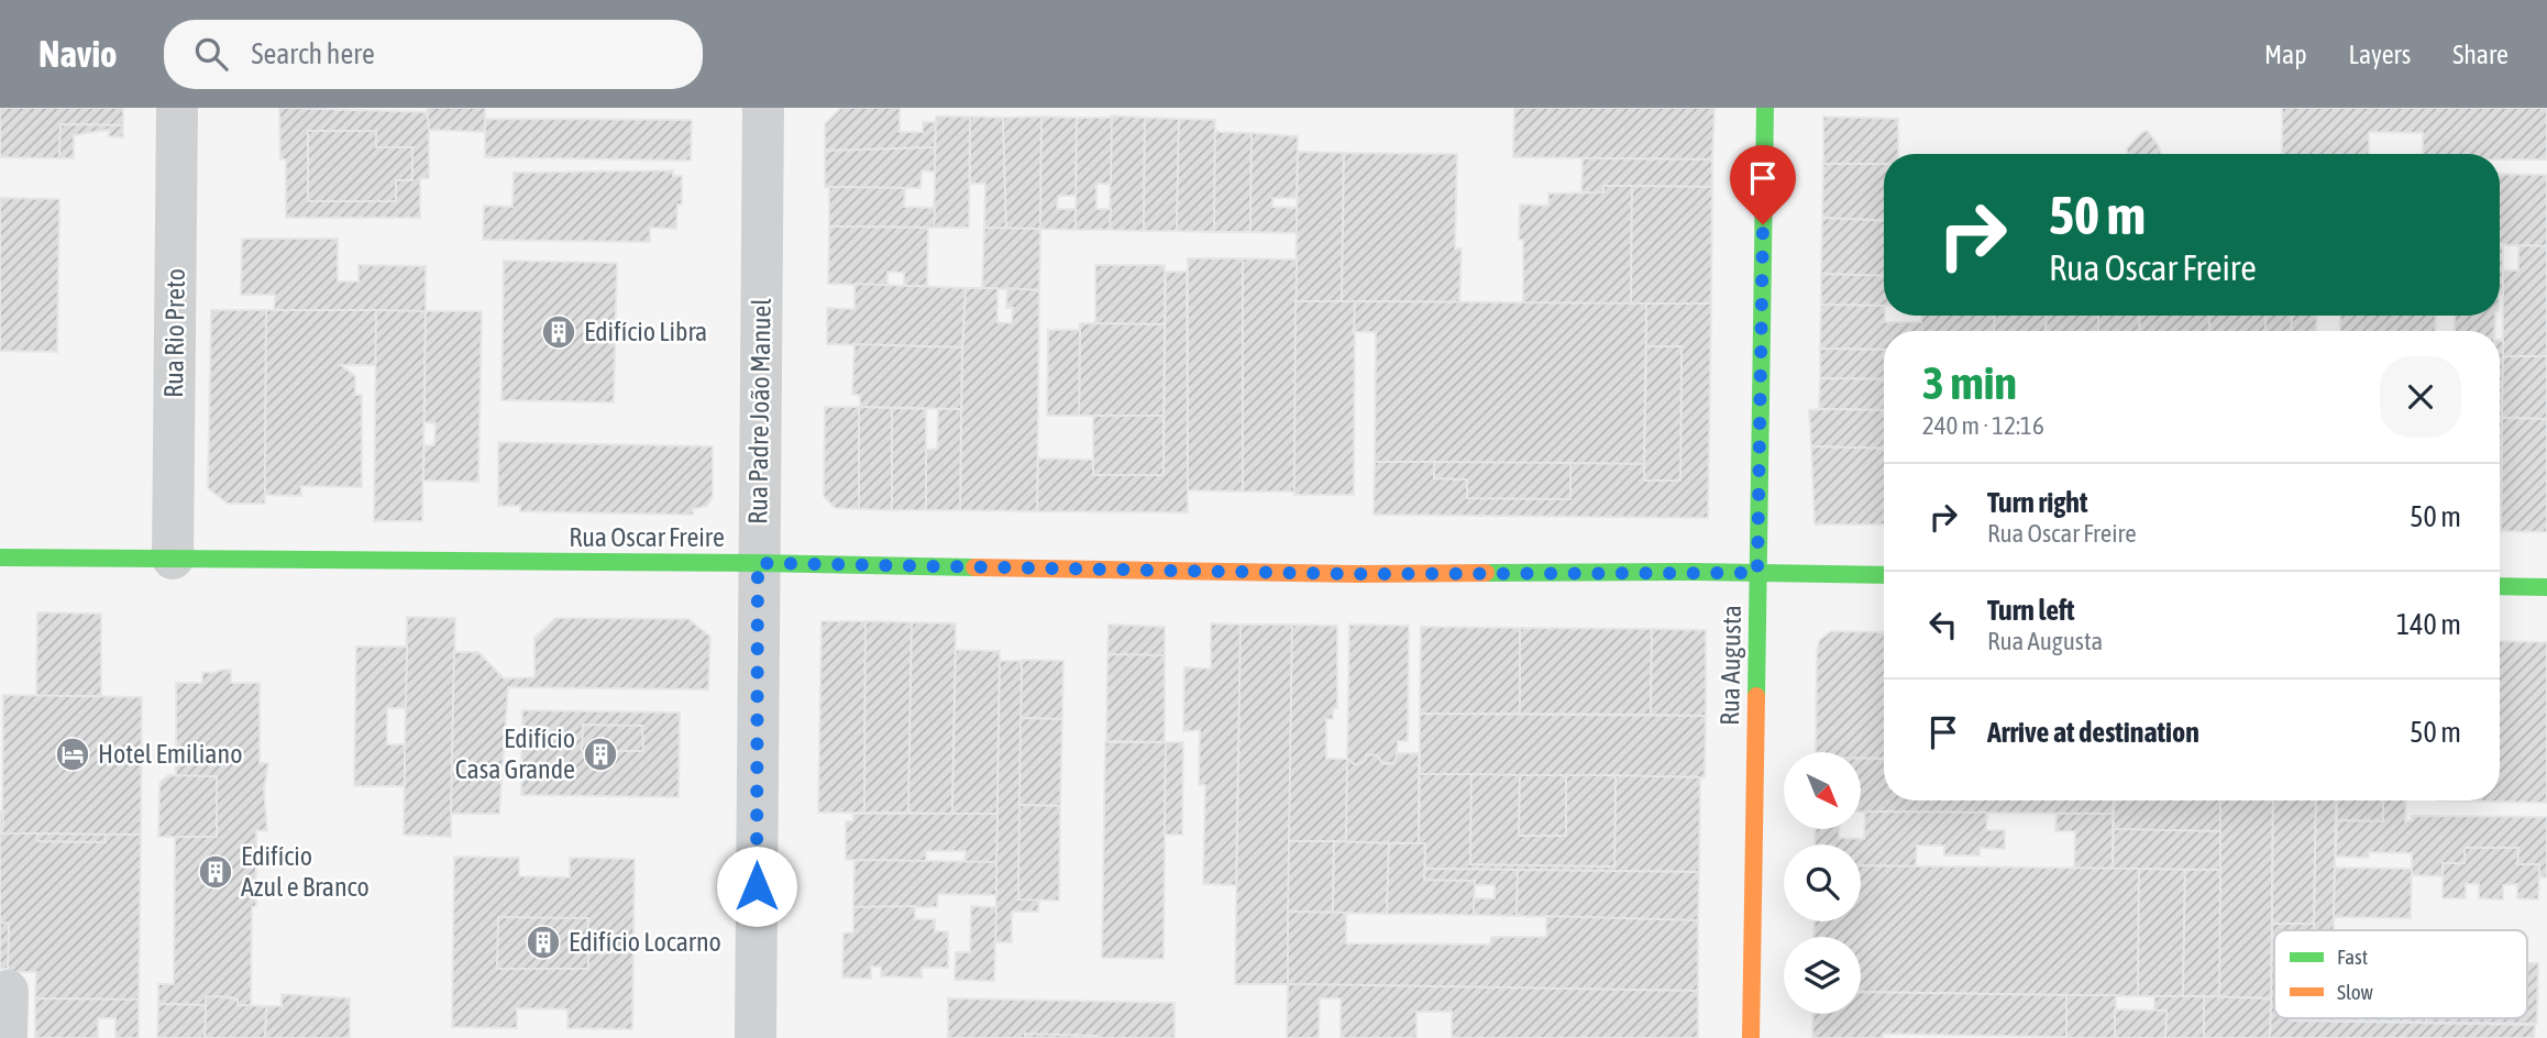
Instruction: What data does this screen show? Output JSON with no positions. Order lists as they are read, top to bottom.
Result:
{
  "streets": {
    "street": [
      "Rua Rio Preto",
      "Rua Padre João Manuel",
      "Rua Oscar Freire",
      "Rua Augusta"
    ]
  },
  "crossings": [
    ["Rua Rio Preto", "Rua Oscar Freire"],
    ["Rua Padre João Manuel", "Rua Oscar Freire"],
    ["Rua Oscar Freire", "Rua Augusta"]
  ],
  "places": {
    "building": [
      "Edifício Libra",
      "Edifício Casa Grande",
      "Edifício Azul e Branco",
      "Edifício Locarno"
    ],
    "hotel": ["Hotel Emiliano"]
  },
  "legend": ["Fast", "Slow"],
  "north": "bottom right",
  "page": {
    "header": "Navio",
    "search": "Search here",
    "nav": ["Map", "Layers", "Share"],
    "turn": ["50 m", "Rua Oscar Freire"],
    "heading": ["3 min", "240 m · 12:16"],
    "list": [
      {
        "name": "Turn right",
        "note": "Rua Oscar Freire",
        "value": "50 m"
      },
      {
        "name": "Turn left",
        "note": "Rua Augusta",
        "value": "140 m"
      },
      {
        "name": "Arrive at destination",
        "value": "50 m"
      }
    ]
  }
}
